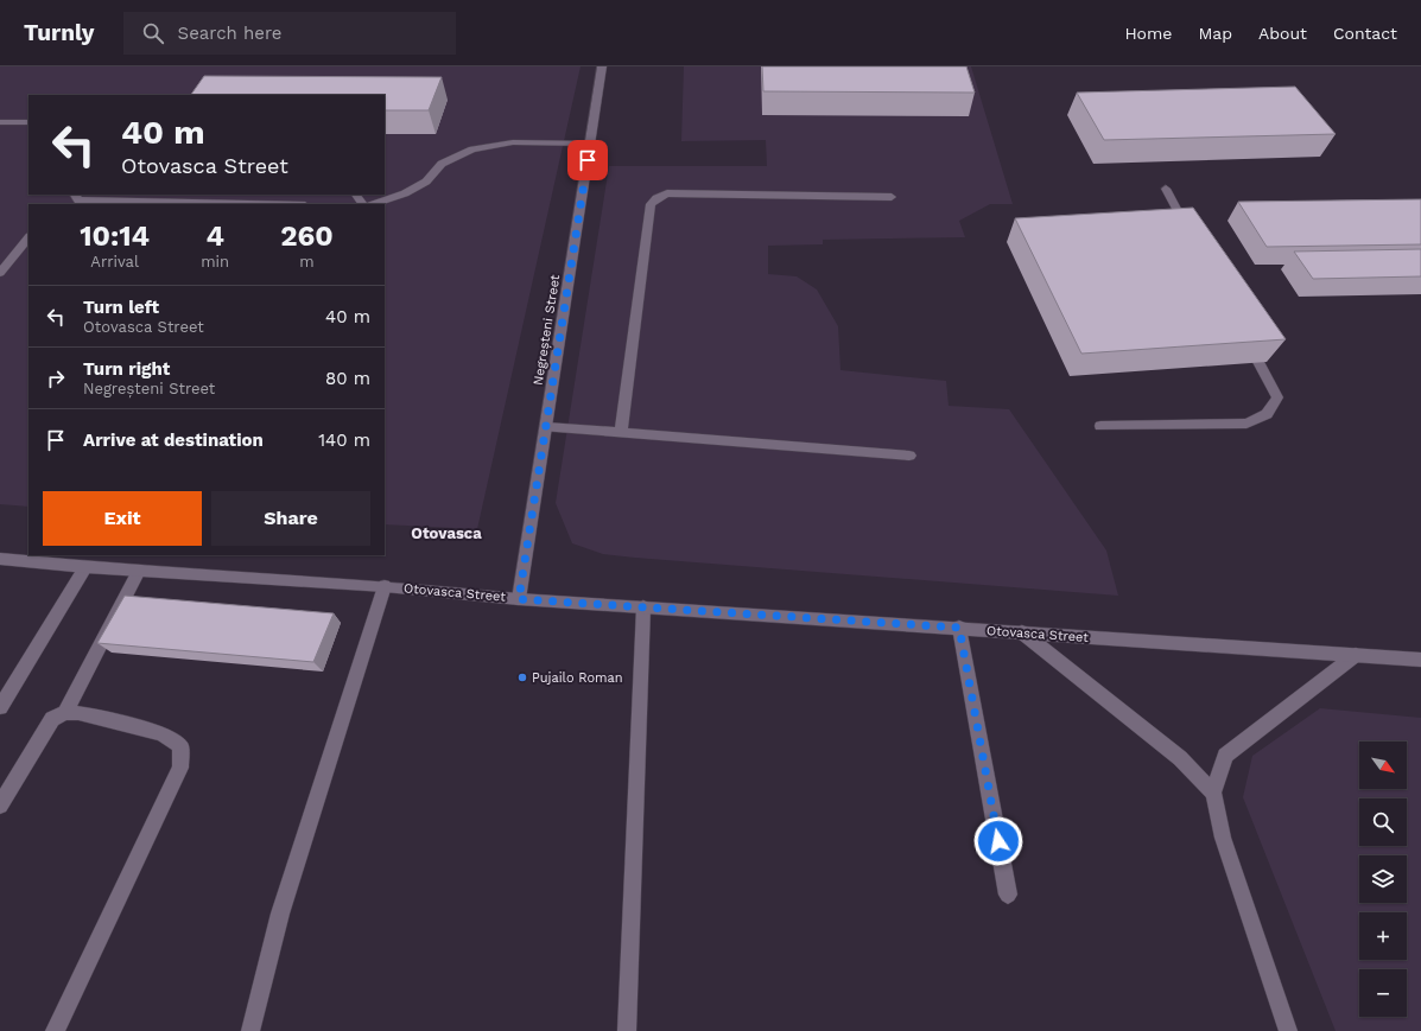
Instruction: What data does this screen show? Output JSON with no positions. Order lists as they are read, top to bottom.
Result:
{
  "streets": {
    "street": ["Negreșteni Street", "Otovasca Street"]
  },
  "crossings": [
    ["Negreșteni Street", "Otovasca Street"]
  ],
  "districts": ["Otovasca"],
  "places": ["Pujailo Roman"],
  "north": "bottom right",
  "page": {
    "header": "Turnly",
    "search": "Search here",
    "nav": [
      "Home",
      "Map",
      "About",
      "Contact"
    ],
    "turn": ["40 m", "Otovasca Street"],
    "eta": [
      "10:14",
      "Arrival",
      "4",
      "min",
      "260",
      "m"
    ],
    "list": [
      {
        "name": "Turn left",
        "note": "Otovasca Street",
        "value": "40 m"
      },
      {
        "name": "Turn right",
        "note": "Negreșteni Street",
        "value": "80 m"
      },
      {
        "name": "Arrive at destination",
        "value": "140 m"
      }
    ],
    "buttons": ["Exit", "Share"],
    "map_buttons": ["+", "−"]
  }
}
